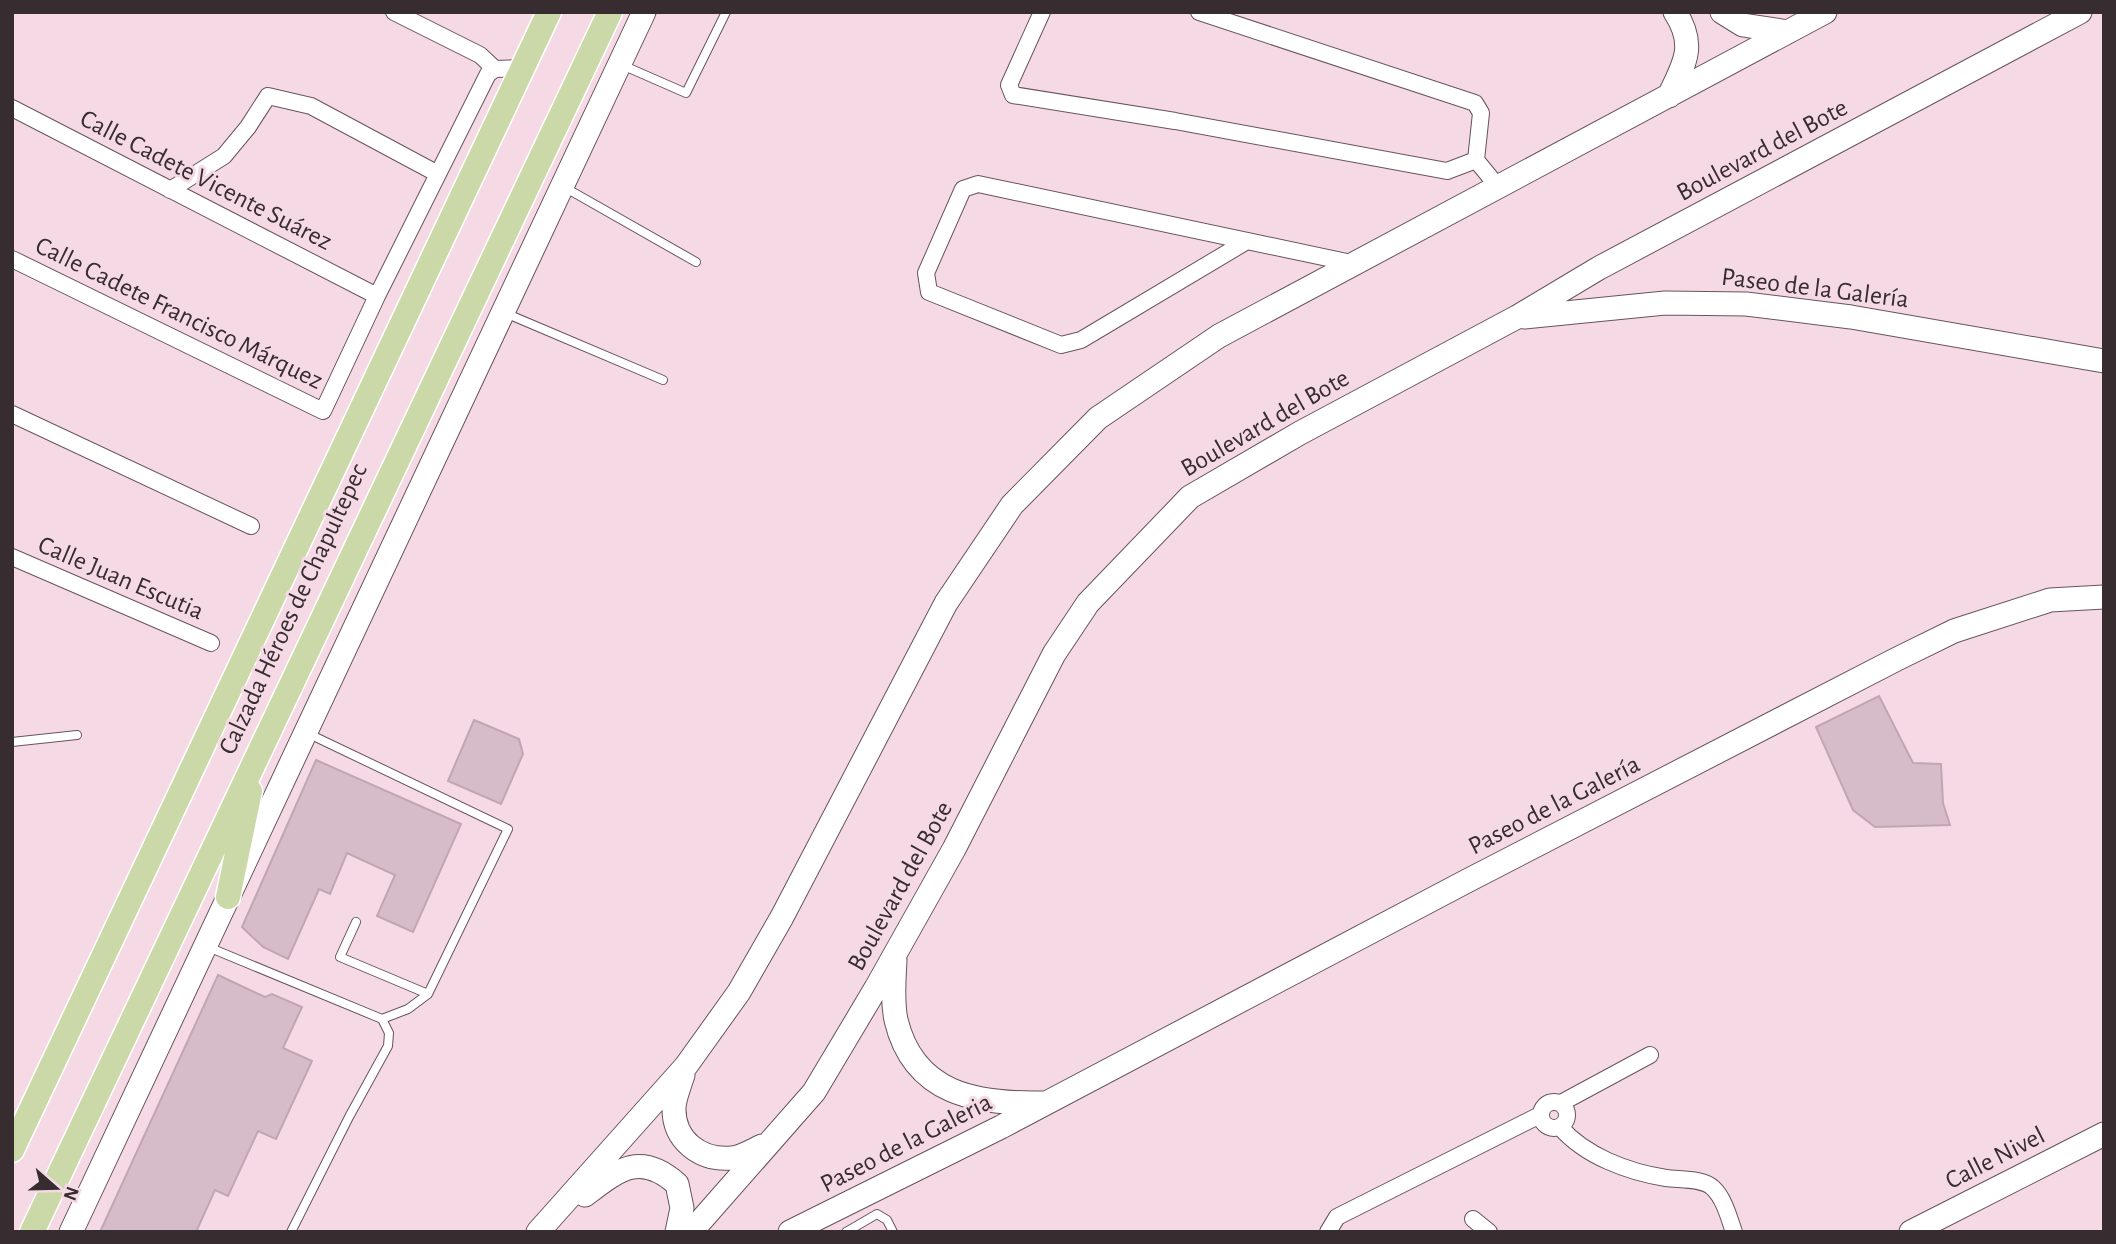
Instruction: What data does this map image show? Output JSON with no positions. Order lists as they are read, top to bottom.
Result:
{
  "streets": {
    "main road": [
      "Boulevard del Bote",
      "Paseo de la Galería",
      "Calzada Héroes de Chapultepec",
      "Paseo de la Galeria",
      "Calle Nivel"
    ],
    "street": ["Calle Cadete Vicente Suárez", "Calle Cadete Francisco Márquez", "Calle Juan Escutia"]
  },
  "crossings": [
    ["Boulevard del Bote", "Paseo de la Galería"],
    ["Calle Cadete Vicente Suárez", "Calle Cadete Francisco Márquez"],
    ["Paseo de la Galería", "Paseo de la Galeria"]
  ],
  "north": "right"
}
